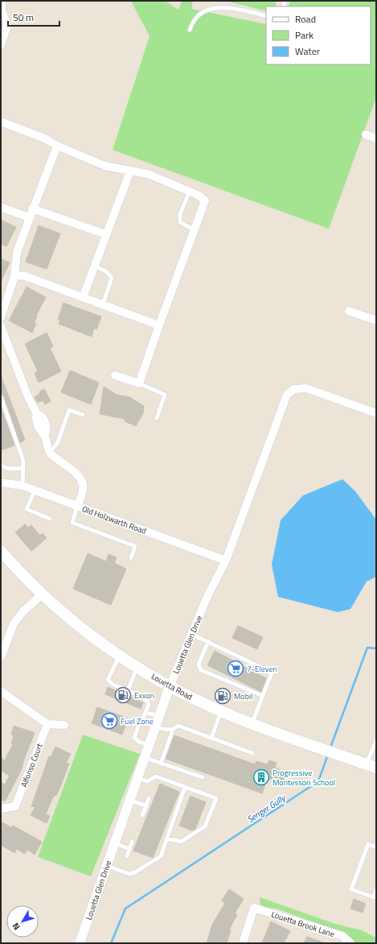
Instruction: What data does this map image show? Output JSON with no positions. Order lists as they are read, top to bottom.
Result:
{
  "streets": {
    "main road": ["Louetta Road"],
    "street": [
      "Old Holzwarth Road",
      "Louetta Glen Drive",
      "Alfonso Court",
      "Louetta Brook Lane"
    ]
  },
  "crossings": [
    ["Old Holzwarth Road", "Louetta Glen Drive"],
    ["Louetta Glen Drive", "Louetta Road"]
  ],
  "water": ["Senger Gully"],
  "places": {
    "supermarket": ["7-Eleven", "Fuel Zone"],
    "fuel station": ["Exxon", "Mobil"],
    "building": ["Progressive Montessori School"]
  },
  "legend": ["Road", "Park", "Water"],
  "scale_bar": "50 m",
  "north": "bottom left"
}
